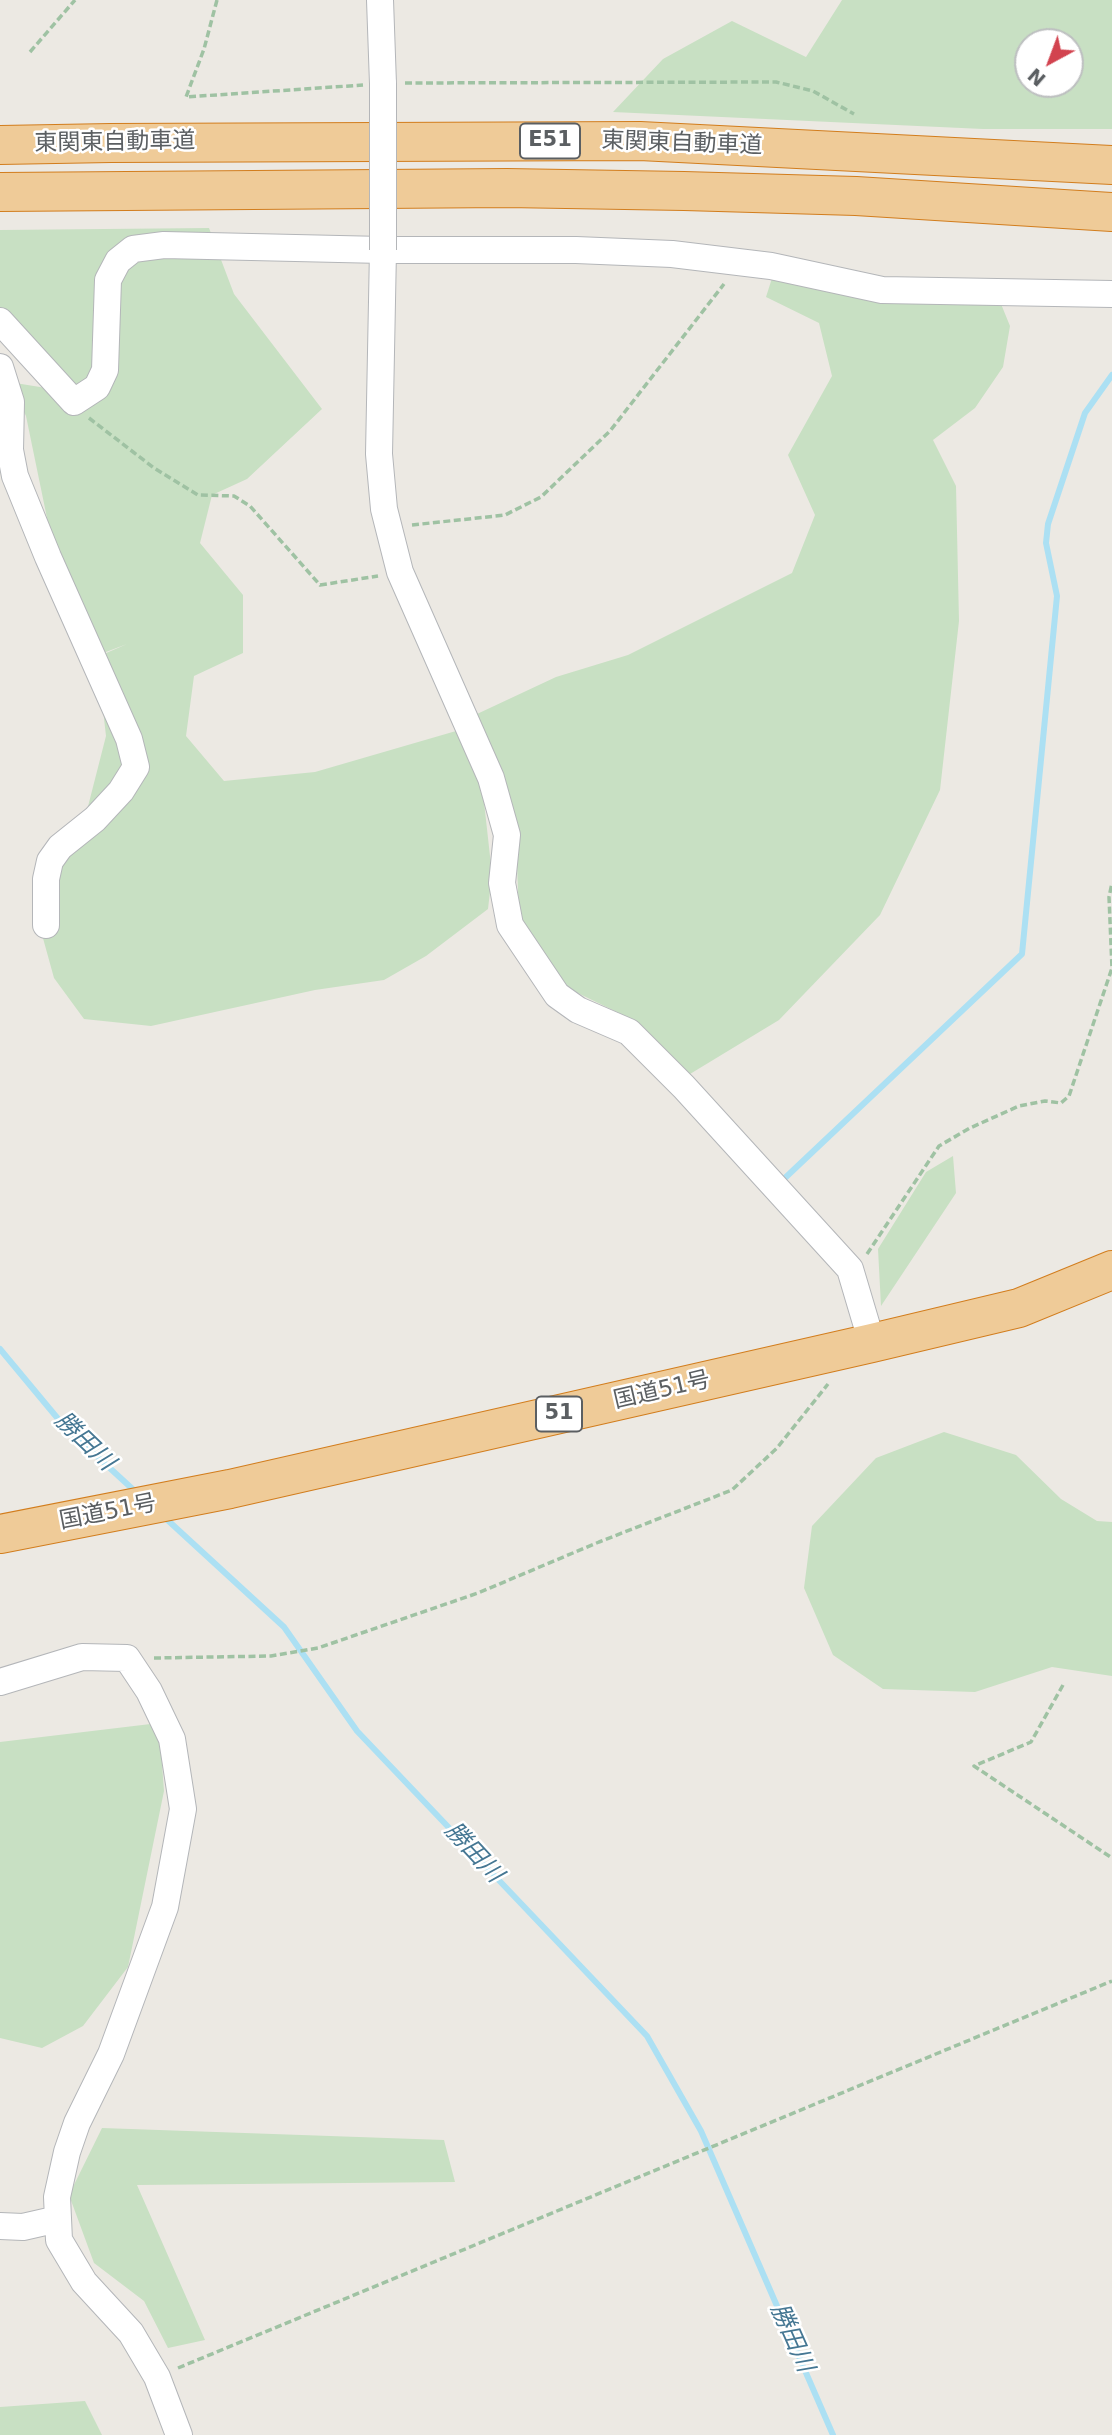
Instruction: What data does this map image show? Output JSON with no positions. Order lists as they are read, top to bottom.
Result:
{
  "streets": {
    "highway": [
      "E51",
      "東関東自動車道",
      "国道51号",
      "51"
    ]
  },
  "water": ["勝田川"],
  "north": "bottom left"
}
